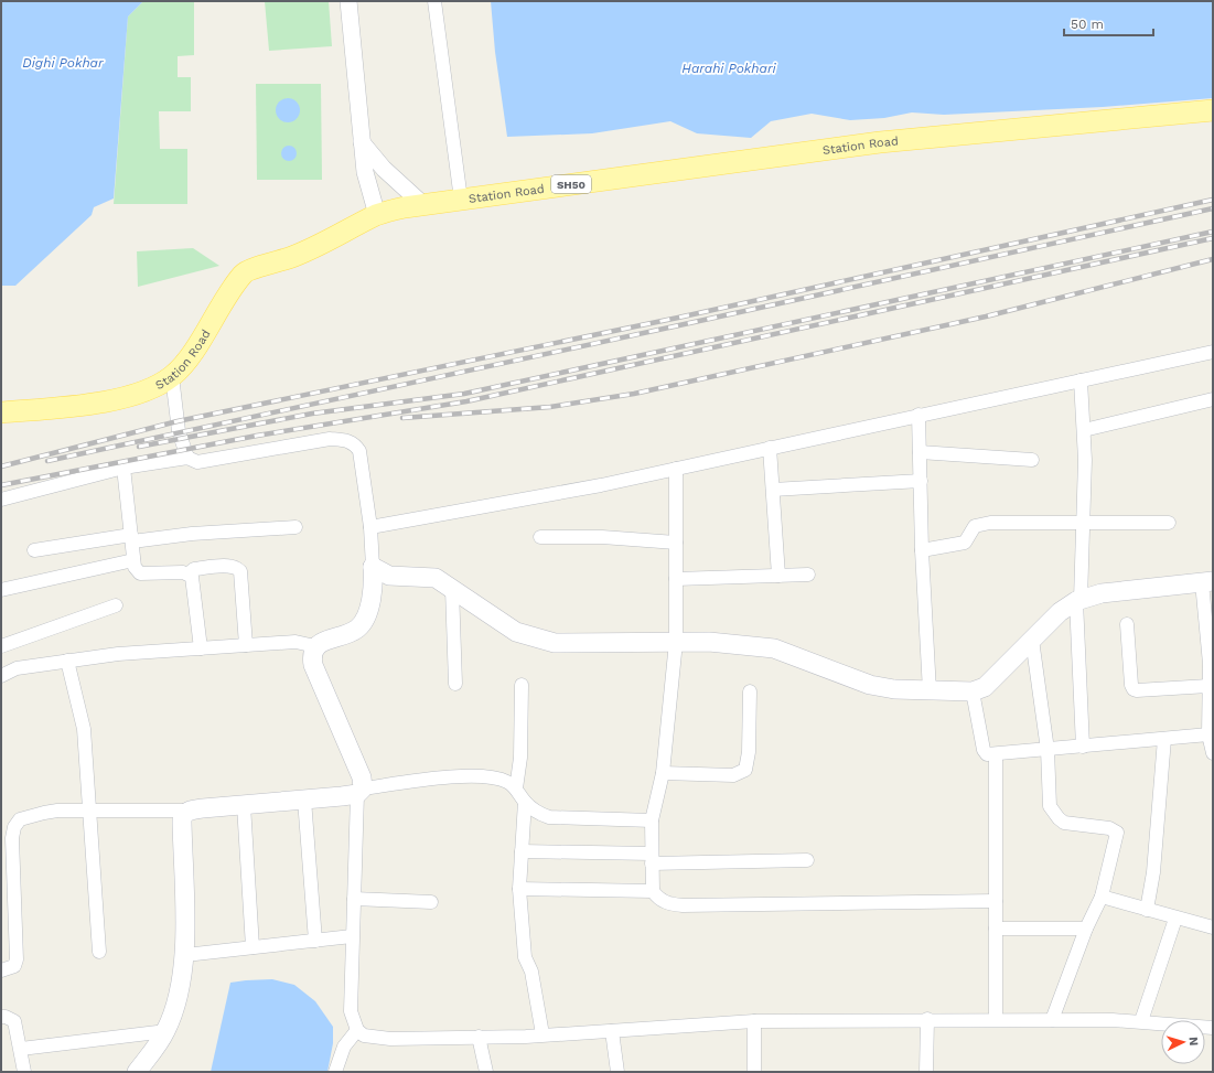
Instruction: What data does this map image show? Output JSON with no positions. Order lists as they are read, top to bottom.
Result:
{
  "streets": {
    "main road": ["Station Road", "SH50"]
  },
  "water": ["Dighi Pokhar", "Harahi Pokhari"],
  "scale_bar": "50 m",
  "north": "right"
}
